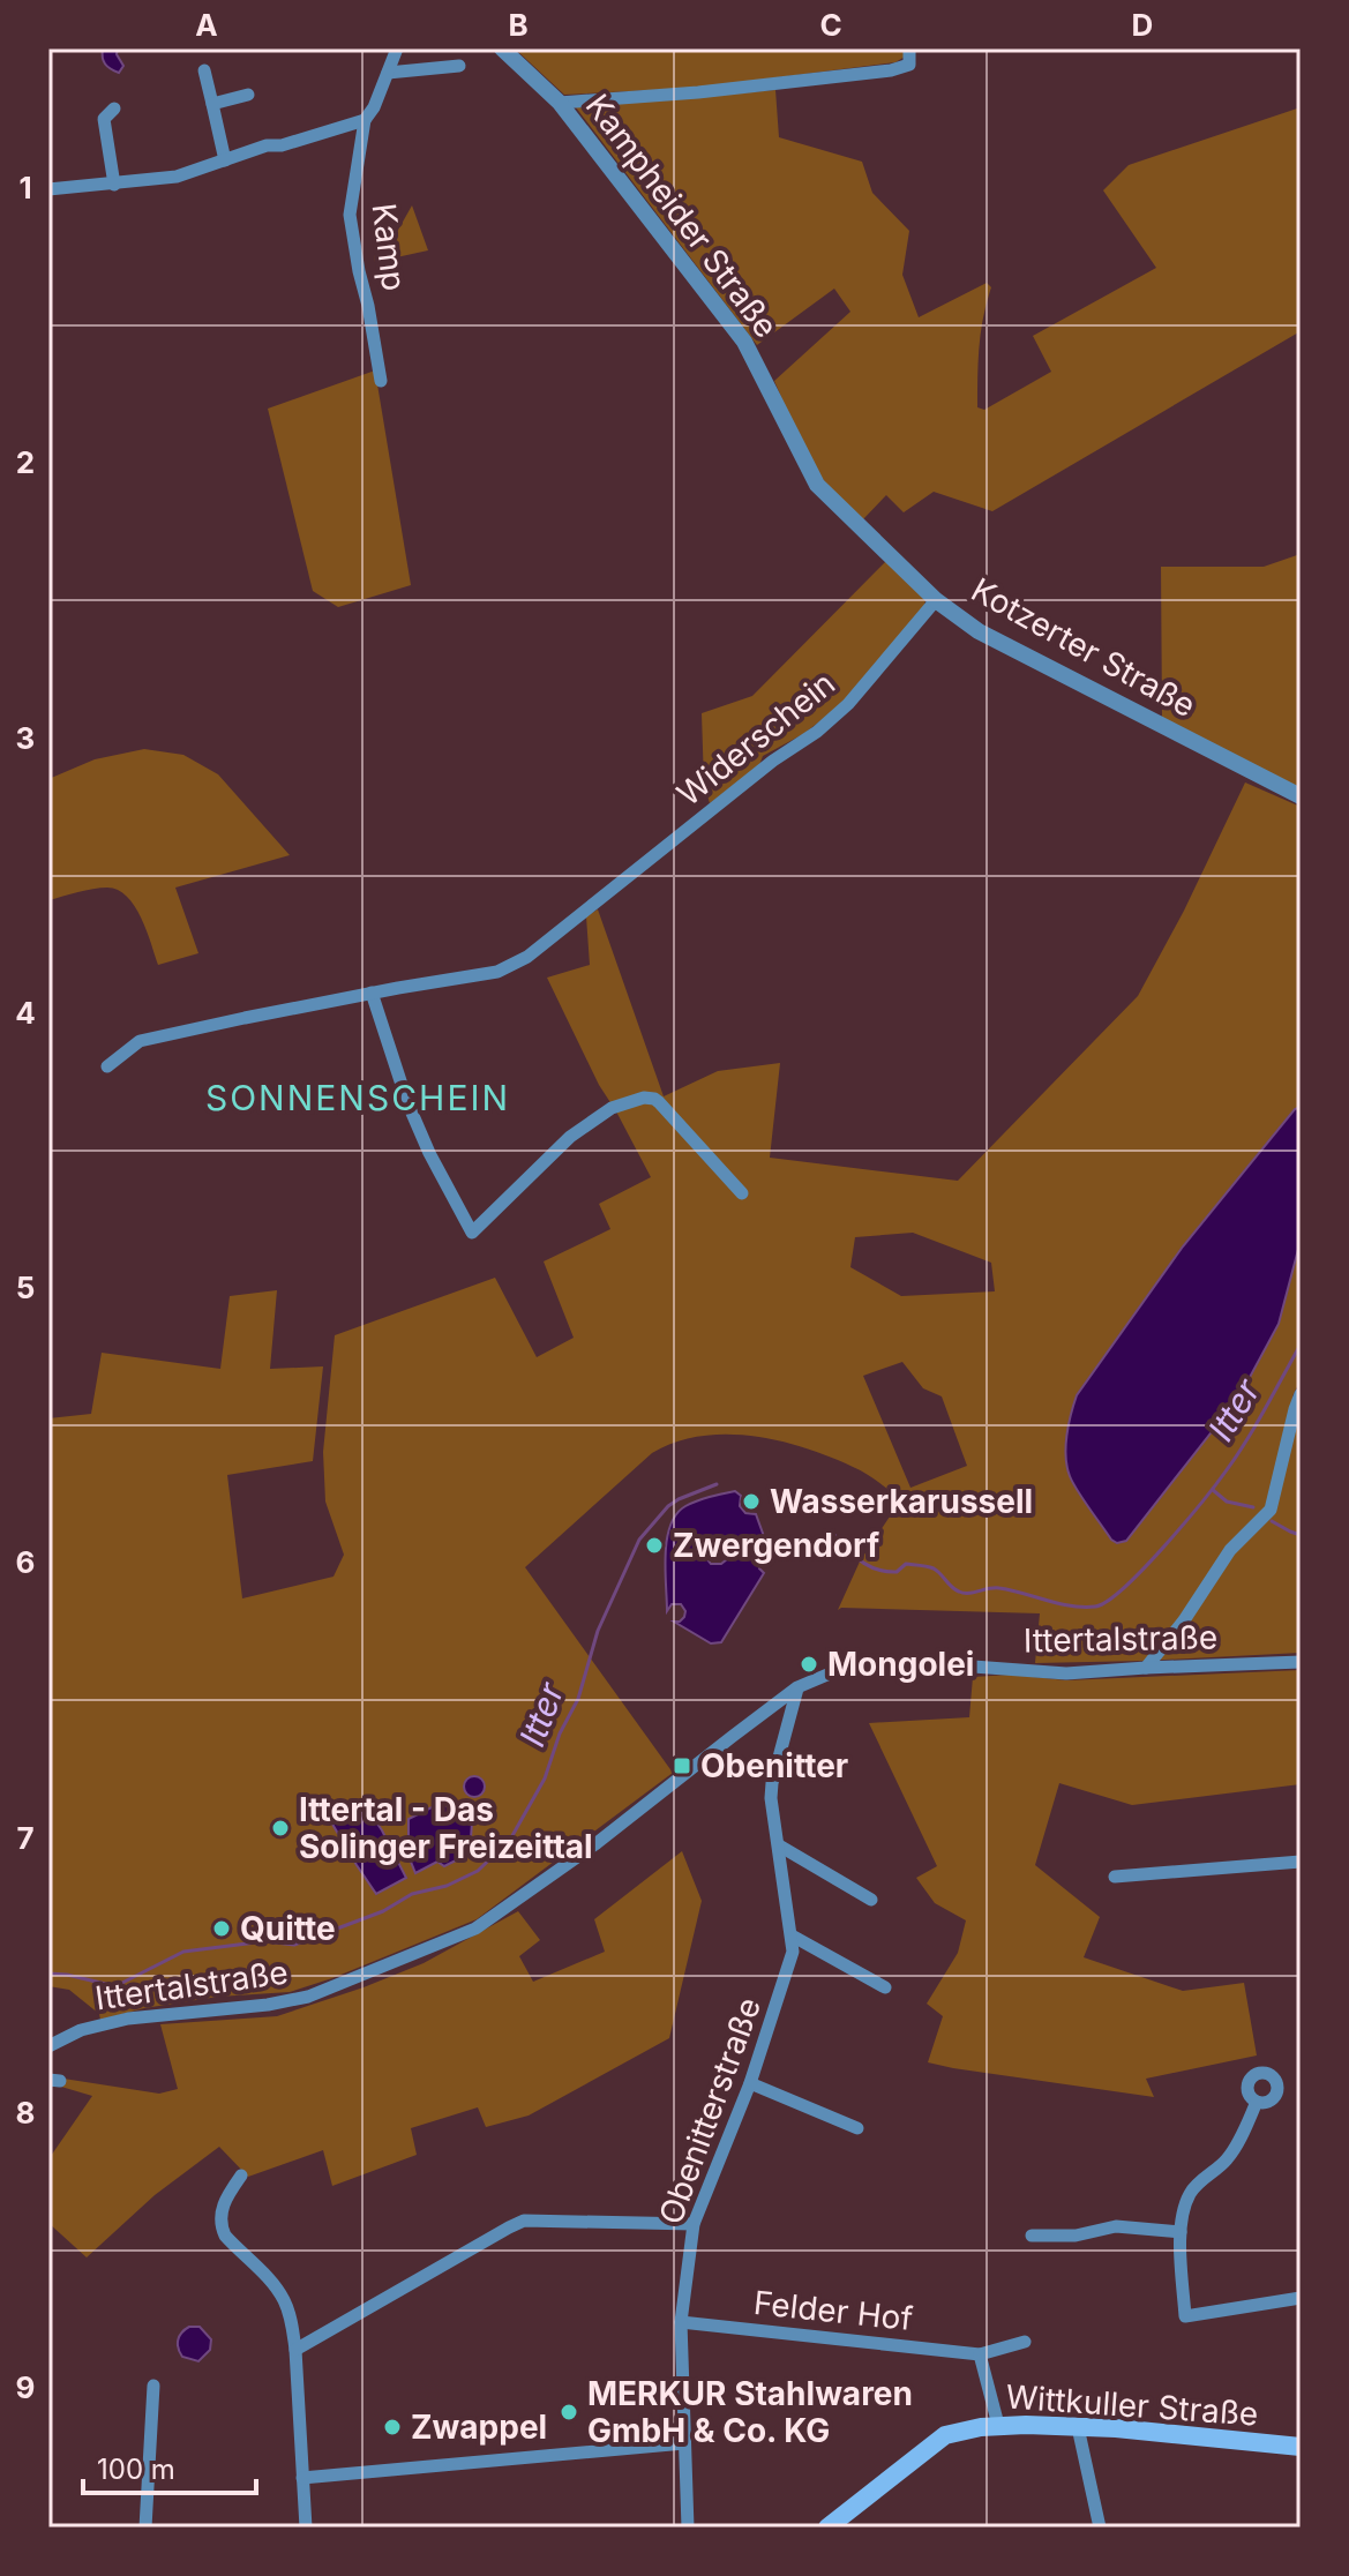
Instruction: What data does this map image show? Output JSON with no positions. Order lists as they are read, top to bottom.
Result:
{
  "streets": {
    "main road": ["Wittkuller Straße"],
    "street": [
      "Kampheider Straße",
      "Kamp",
      "Kotzerter Straße",
      "Widerschein",
      "Ittertalstraße",
      "Obenitterstraße",
      "Felder Hof"
    ]
  },
  "crossings": [
    ["Kampheider Straße", "Kotzerter Straße"],
    ["Kotzerter Straße", "Widerschein"],
    ["Ittertalstraße", "Obenitterstraße"],
    ["Obenitterstraße", "Felder Hof"]
  ],
  "districts": ["SONNENSCHEIN"],
  "water": ["Itter"],
  "places": {
    "other": [
      "Wasserkarussell",
      "Zwergendorf",
      "Mongolei",
      "Ittertal - Das Solinger Freizeittal",
      "Quitte",
      "MERKUR Stahlwaren GmbH & Co. KG",
      "Zwappel"
    ],
    "transit": ["Obenitter"]
  },
  "scale_bar": "100 m",
  "grid": {
    "columns": [
      "A",
      "B",
      "C",
      "D"
    ],
    "rows": [
      "1",
      "2",
      "3",
      "4",
      "5",
      "6",
      "7",
      "8",
      "9"
    ]
  }
}
